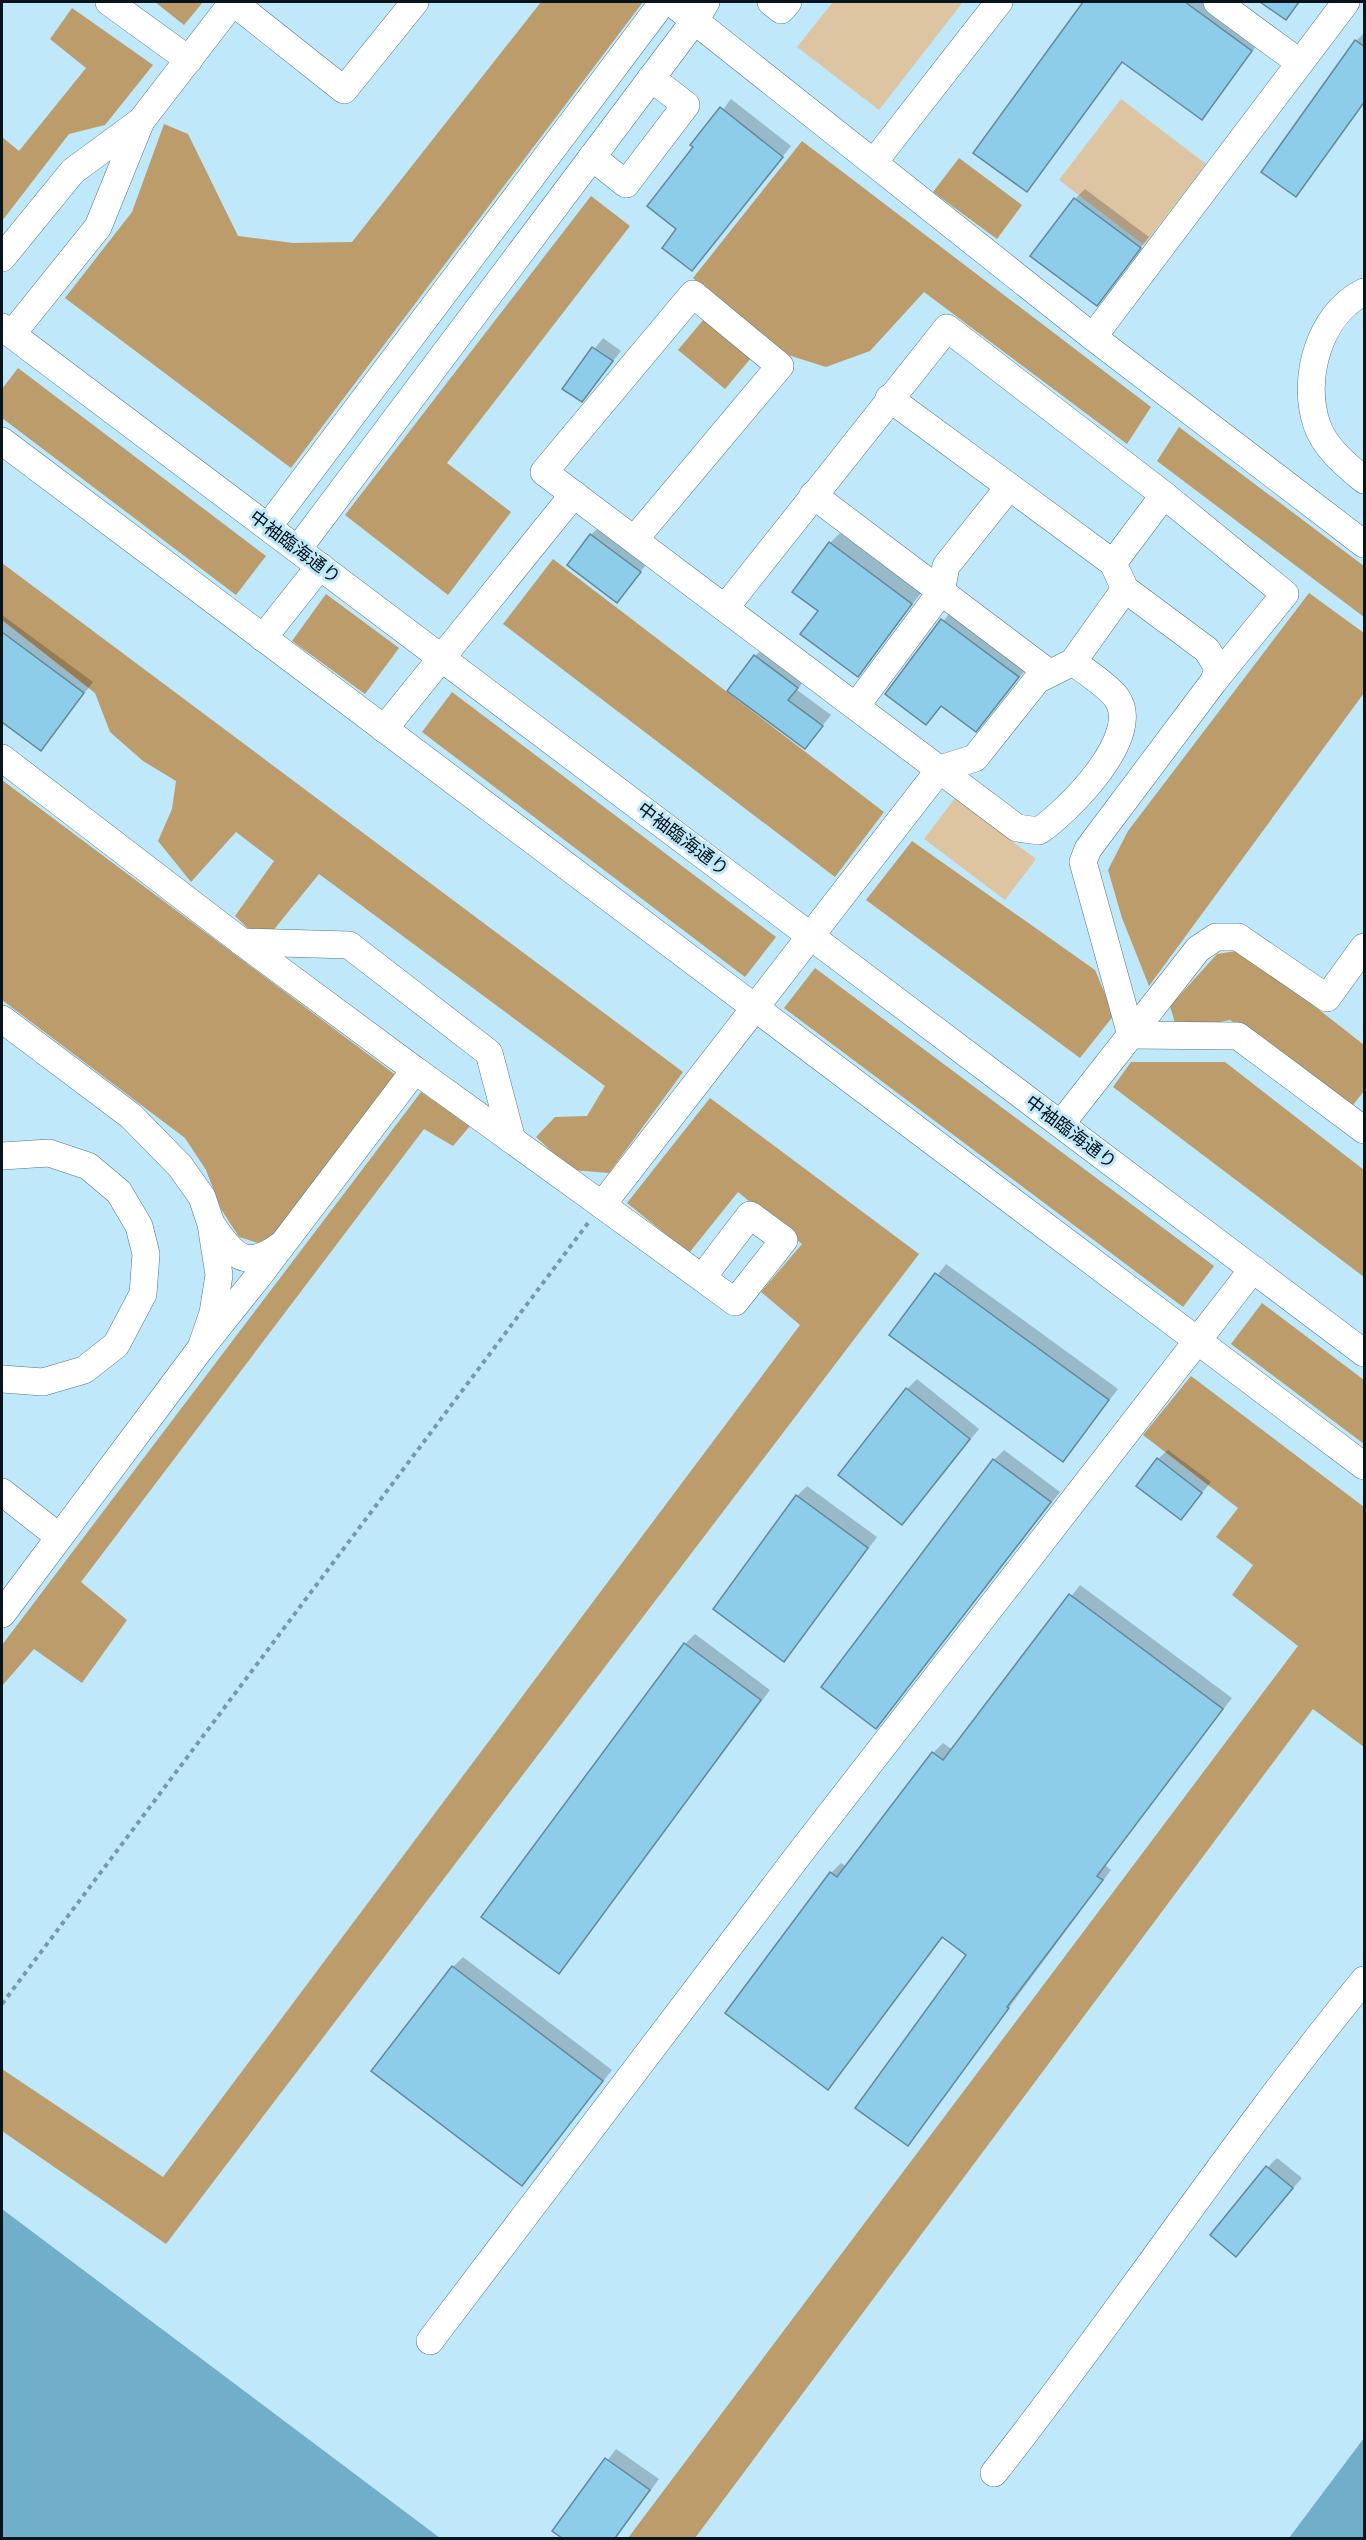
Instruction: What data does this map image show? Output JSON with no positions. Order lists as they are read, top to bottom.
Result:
{
  "streets": {
    "street": ["中袖臨海通り"]
  }
}
